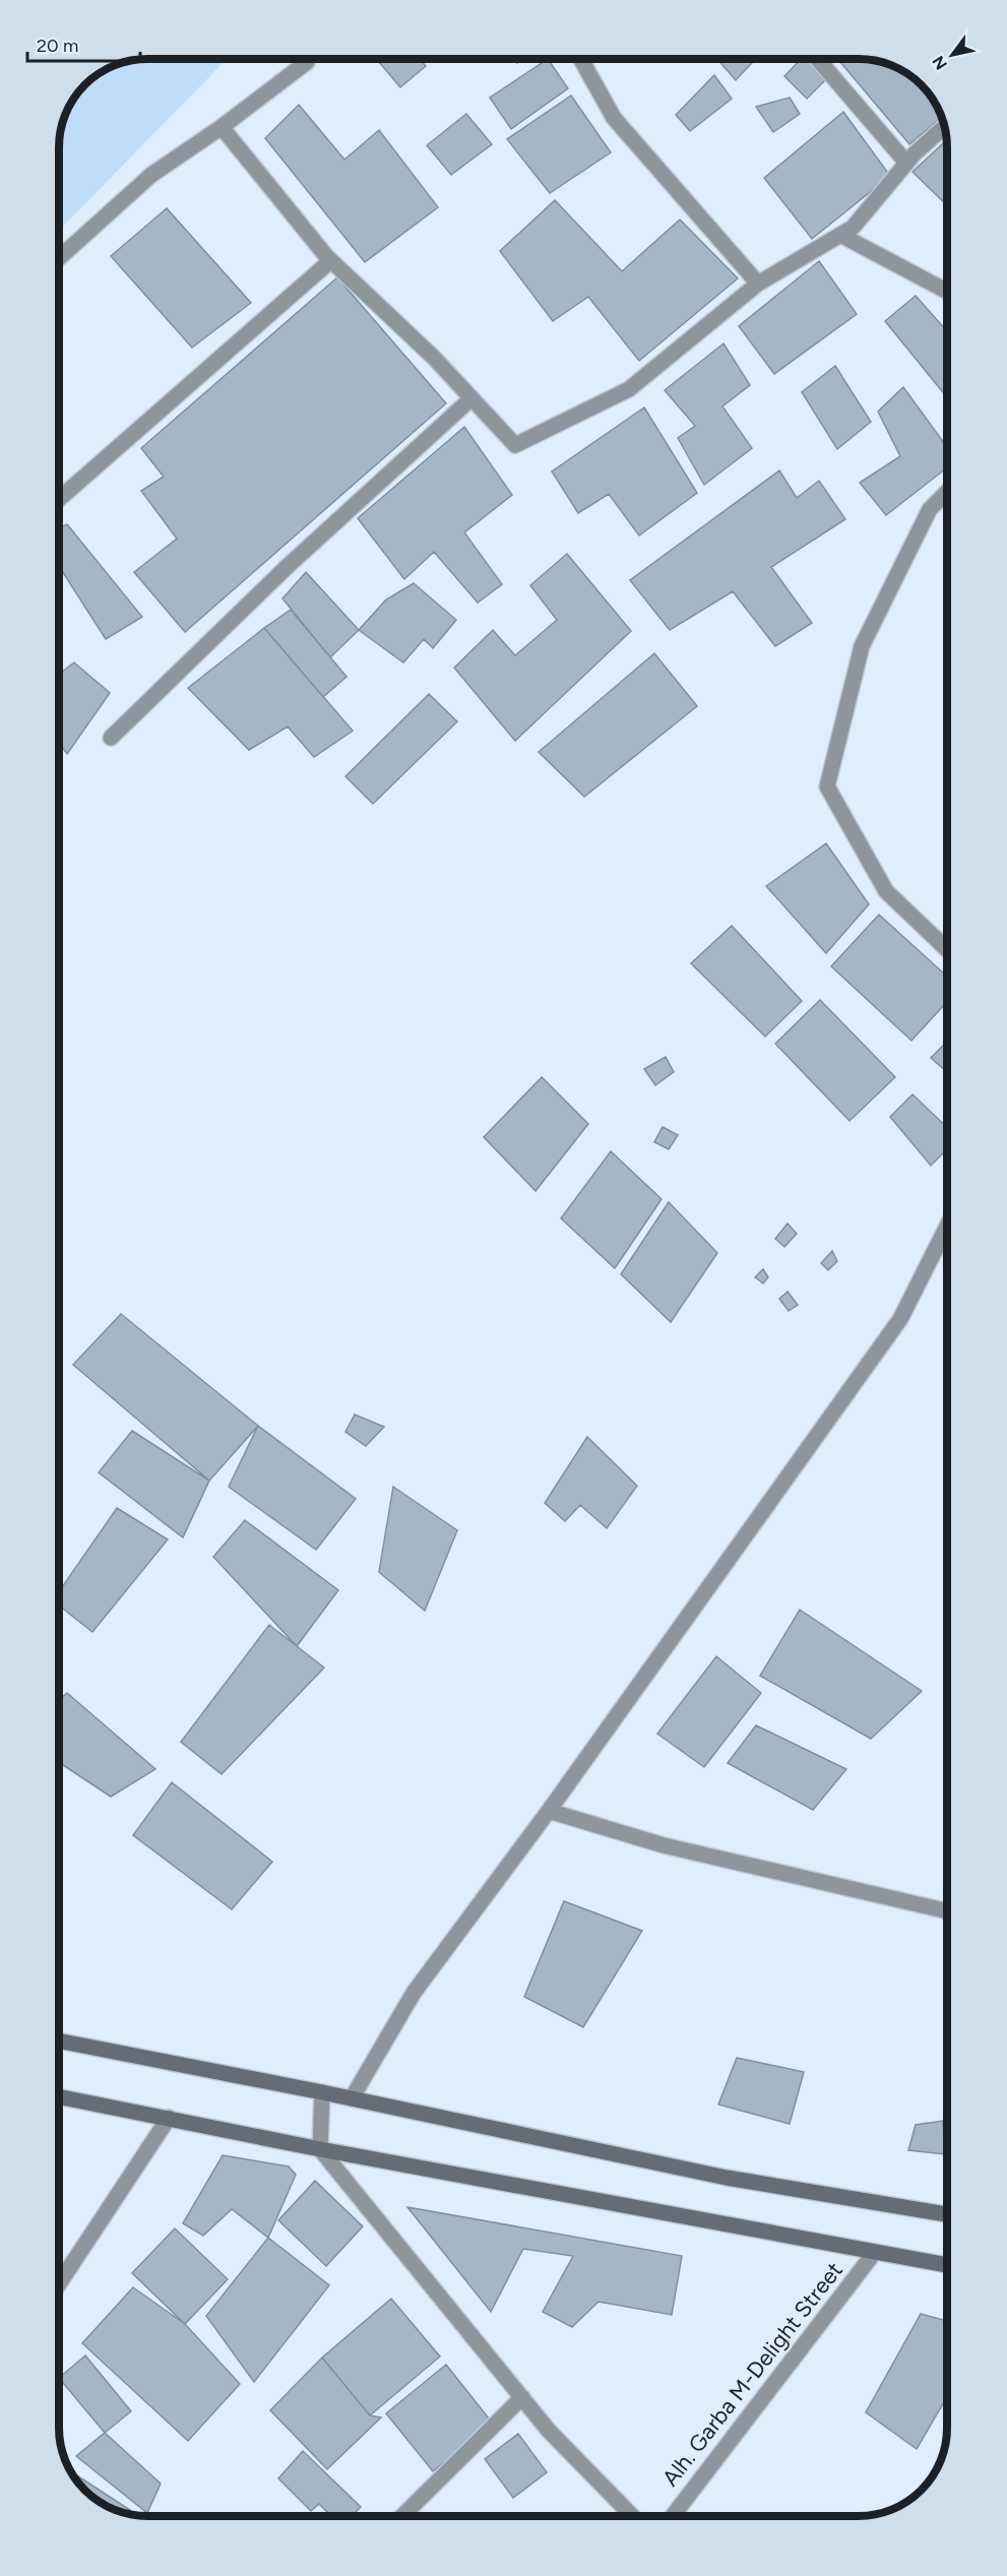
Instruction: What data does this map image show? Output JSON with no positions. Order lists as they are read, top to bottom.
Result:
{
  "streets": {
    "street": ["Alh. Garba M-Delight Street"]
  },
  "scale_bar": "20 m",
  "north": "bottom left"
}
